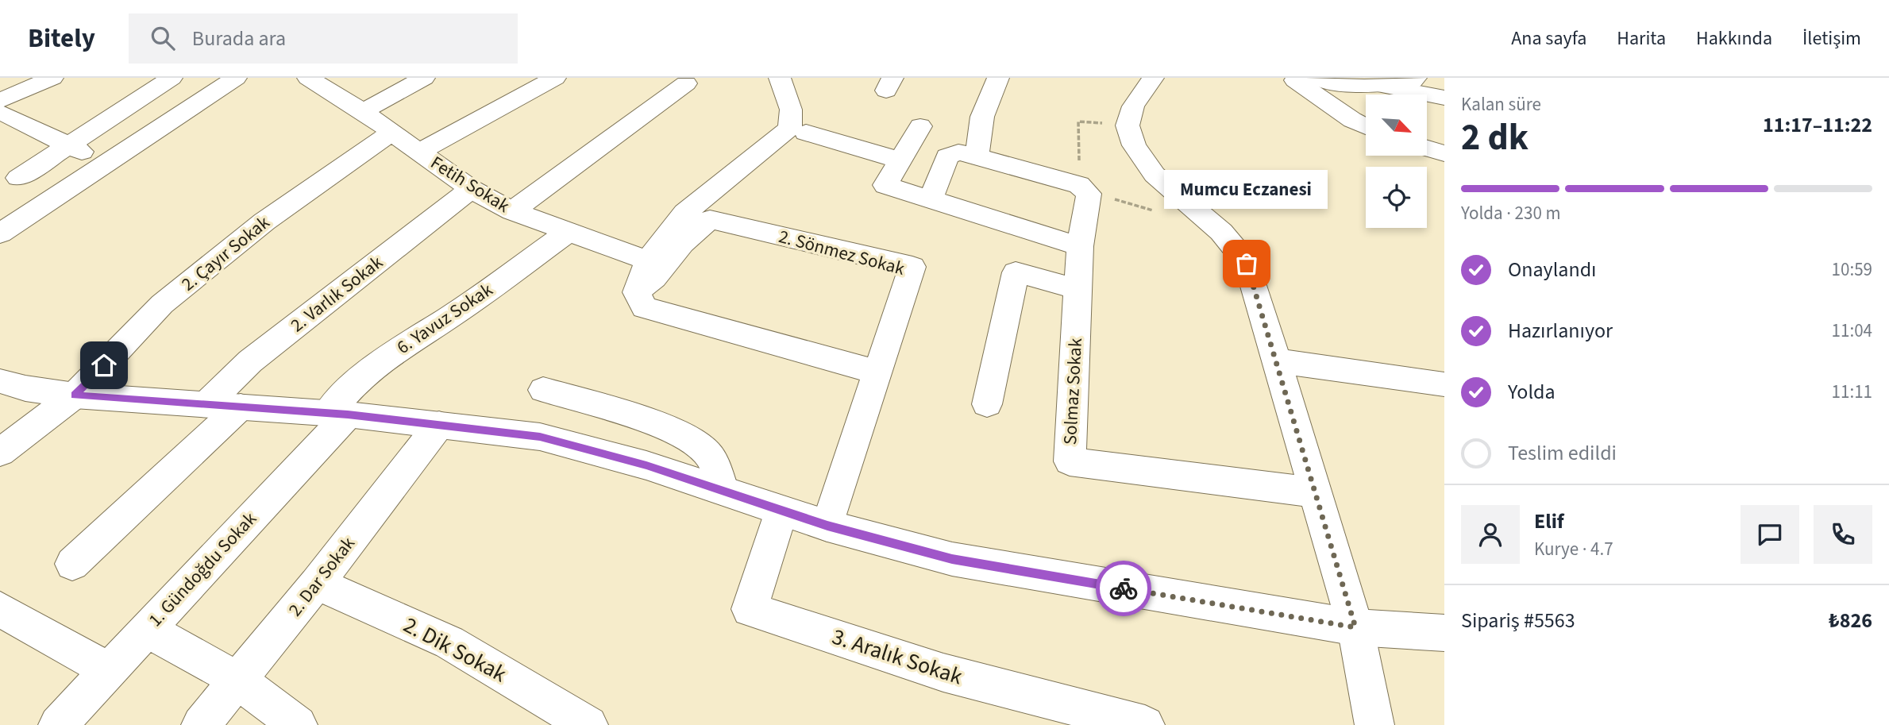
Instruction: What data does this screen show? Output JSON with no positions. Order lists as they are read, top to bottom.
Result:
{
  "streets": {
    "street": [
      "Fetih Sokak",
      "2. Sönmez Sokak",
      "2. Çayır Sokak",
      "2. Varlık Sokak",
      "6. Yavuz Sokak",
      "Solmaz Sokak",
      "1. Gündoğdu Sokak",
      "2. Dar Sokak",
      "2. Dik Sokak",
      "3. Aralık Sokak"
    ]
  },
  "crossings": [
    ["Fetih Sokak", "2. Çayır Sokak"],
    ["Fetih Sokak", "2. Varlık Sokak"],
    ["Fetih Sokak", "6. Yavuz Sokak"],
    ["6. Yavuz Sokak", "1. Gündoğdu Sokak"],
    ["2. Dar Sokak", "2. Dik Sokak"]
  ],
  "places": ["Mumcu Eczanesi"],
  "north": "bottom right",
  "page": {
    "header": "Bitely",
    "search": "Burada ara",
    "nav": [
      "Ana sayfa",
      "Harita",
      "Hakkında",
      "İletişim"
    ],
    "heading": ["2 dk", "Kalan süre", "11:17–11:22"],
    "panel": [
      "Elif",
      "Kurye · 4.7",
      "Sipariş #5563",
      "₺826"
    ],
    "bubble": "Mumcu Eczanesi",
    "bar": "Yolda · 230 m",
    "list": [
      ["Onaylandı", "10:59"],
      ["Hazırlanıyor", "11:04"],
      ["Yolda", "11:11"],
      "Teslim edildi"
    ]
  }
}
